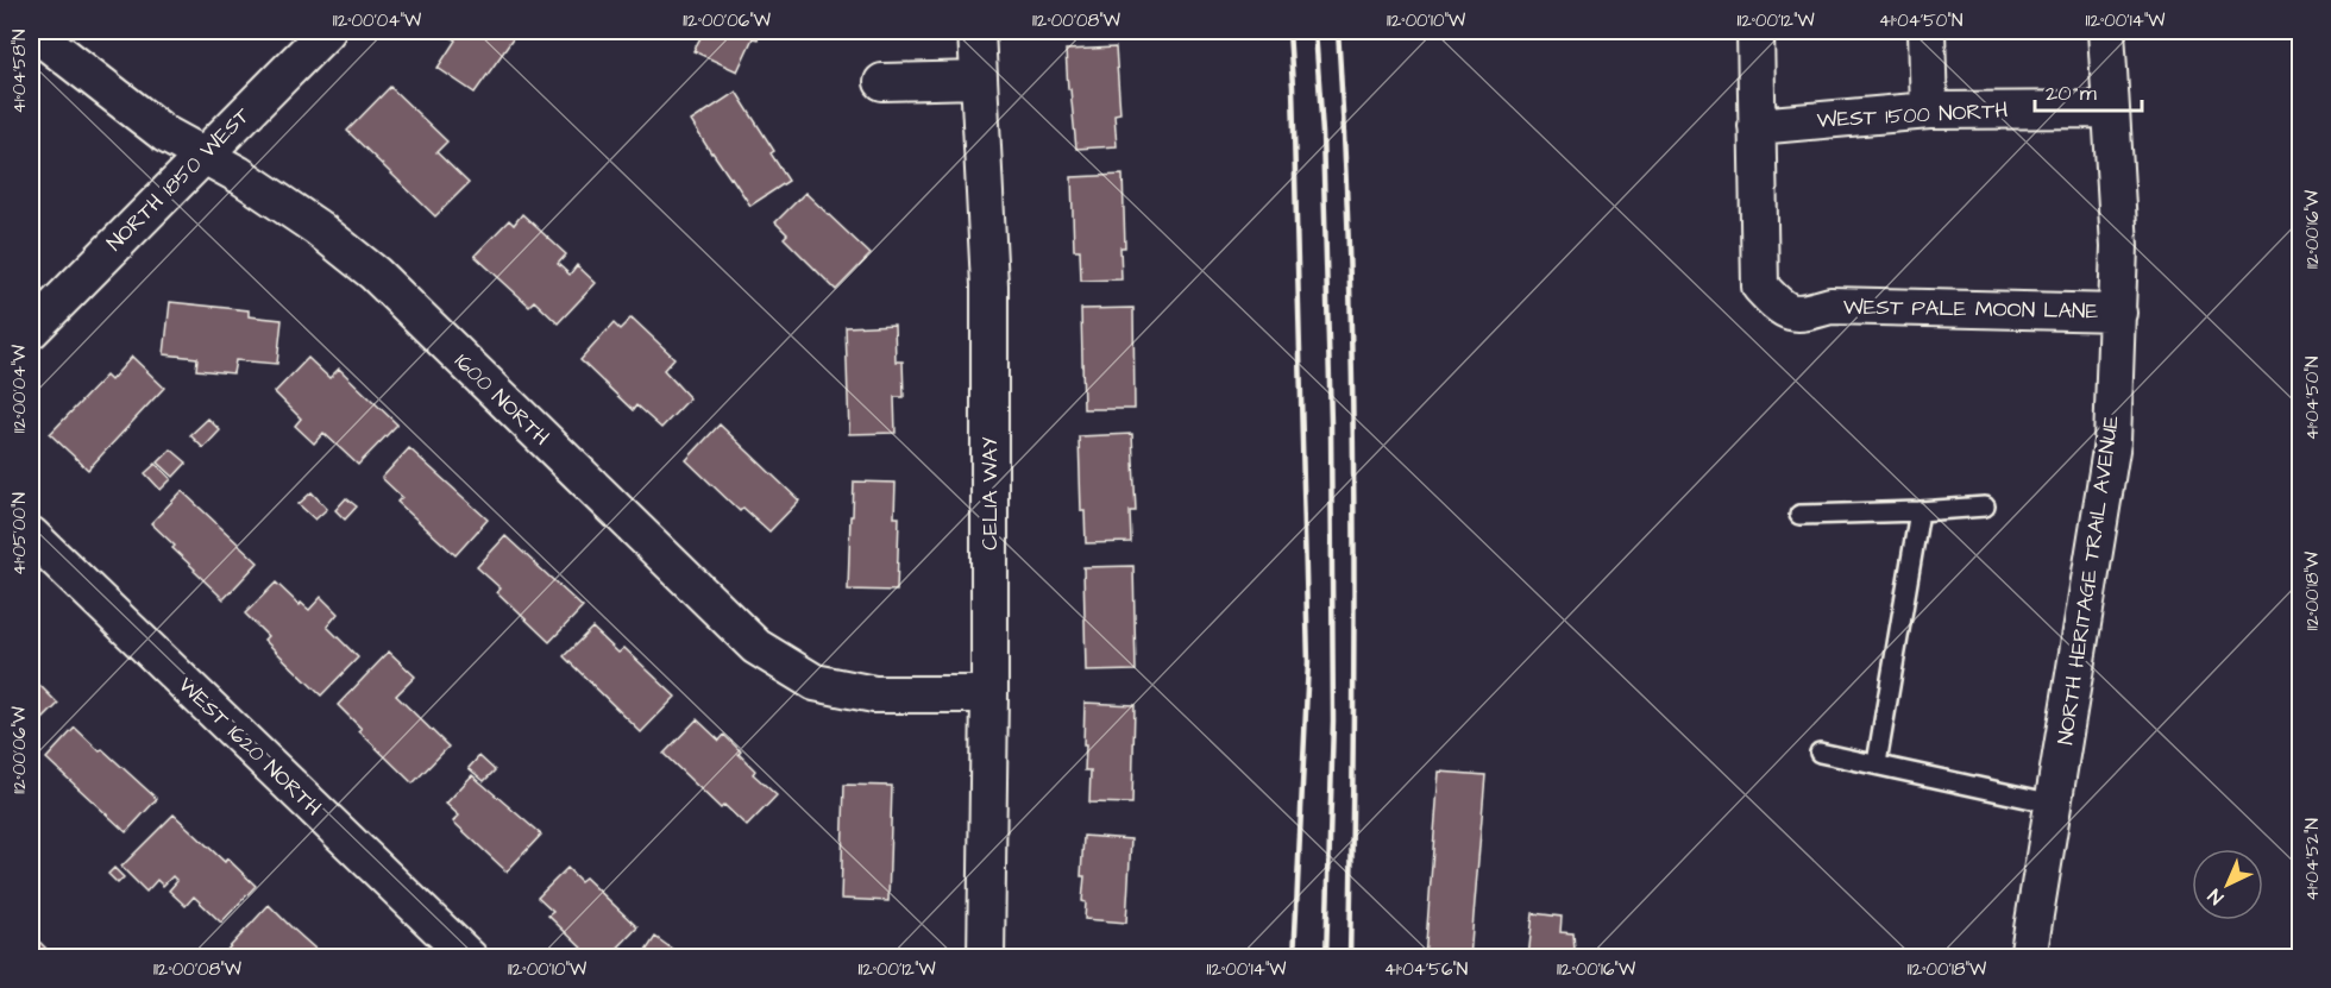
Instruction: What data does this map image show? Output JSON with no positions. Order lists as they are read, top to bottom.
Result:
{
  "streets": {
    "street": [
      "WEST 1500 NORTH",
      "NORTH 1850 WEST",
      "WEST PALE MOON LANE",
      "1600 NORTH",
      "CELIA WAY",
      "NORTH HERITAGE TRAIL AVENUE",
      "WEST 1620 NORTH"
    ]
  },
  "crossings": [
    ["WEST 1500 NORTH", "WEST PALE MOON LANE"],
    ["WEST 1500 NORTH", "NORTH HERITAGE TRAIL AVENUE"],
    ["NORTH 1850 WEST", "1600 NORTH"],
    ["WEST PALE MOON LANE", "NORTH HERITAGE TRAIL AVENUE"],
    ["1600 NORTH", "CELIA WAY"]
  ],
  "scale_bar": "20 m",
  "north": "bottom left",
  "coordinates": [
    "112°00'04\"W",
    "112°00'06\"W",
    "112°00'08\"W",
    "112°00'10\"W",
    "112°00'12\"W",
    "41°04'50\"N",
    "112°00'14\"W",
    "41°04'58\"N",
    "112°00'16\"W",
    "41°05'00\"N",
    "112°00'18\"W",
    "41°04'52\"N",
    "41°04'56\"N"
  ]
}
